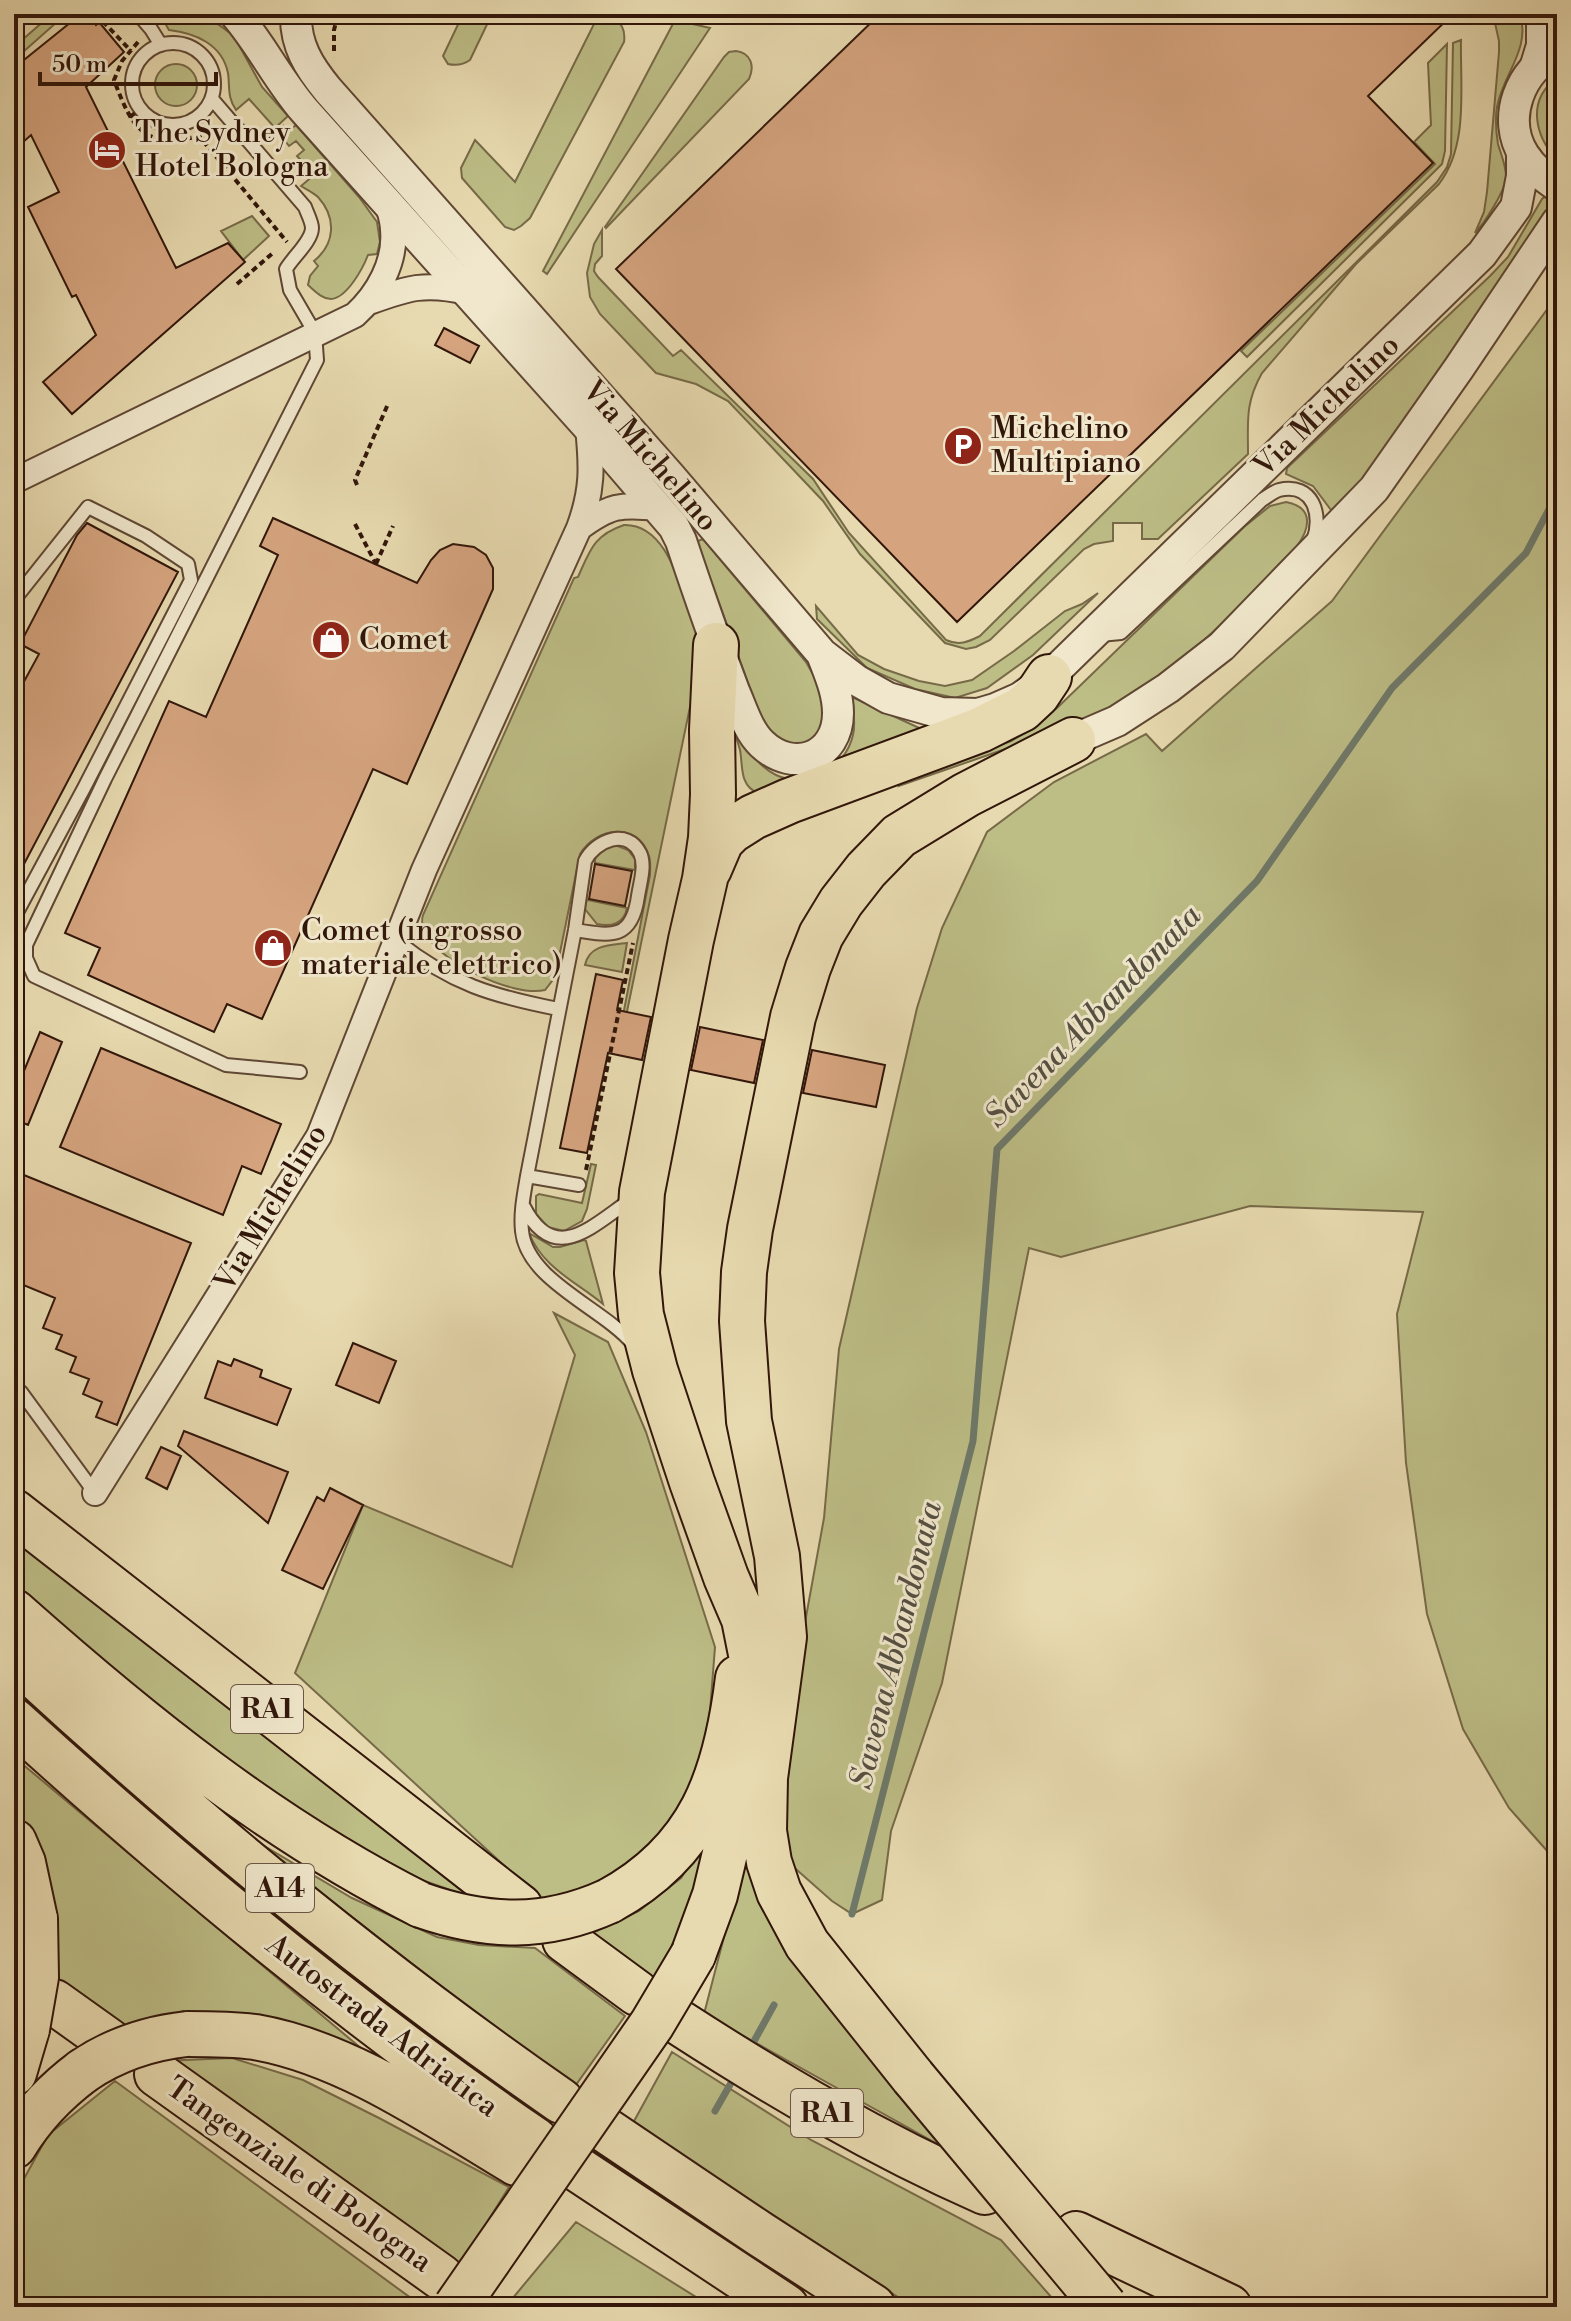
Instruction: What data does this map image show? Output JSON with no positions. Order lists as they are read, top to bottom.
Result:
{
  "streets": {
    "highway": [
      "RA1",
      "A14",
      "Autostrada Adriatica",
      "Tangenziale di Bologna"
    ],
    "street": ["Via Michelino"]
  },
  "water": ["Savena Abbandonata"],
  "places": {
    "hotel": ["The Sydney Hotel Bologna"],
    "parking": ["Michelino Multipiano"],
    "shop": ["Comet", "Comet (ingrosso materiale elettrico)"]
  },
  "scale_bar": "50 m"
}
